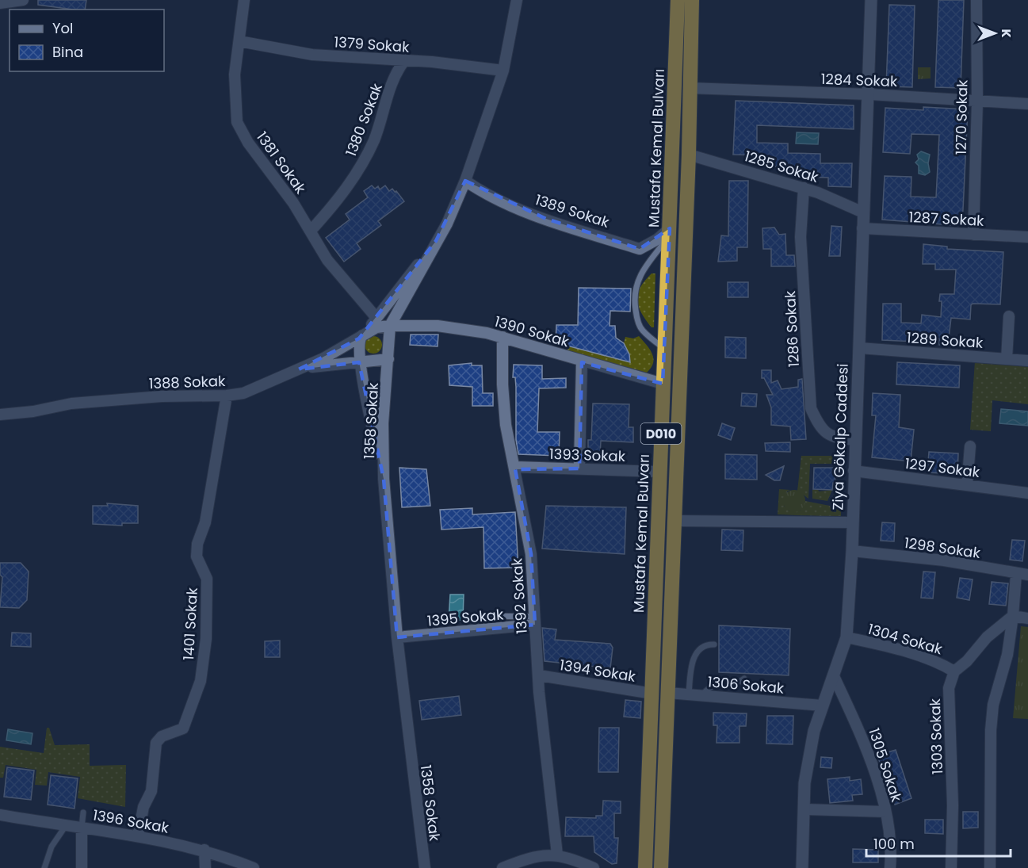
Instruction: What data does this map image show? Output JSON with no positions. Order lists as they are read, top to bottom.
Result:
{
  "streets": {
    "highway": ["Mustafa Kemal Bulvarı", "D010"],
    "street": [
      "1379 Sokak",
      "1284 Sokak",
      "1270 Sokak",
      "1380 Sokak",
      "1381 Sokak",
      "1285 Sokak",
      "1389 Sokak",
      "1287 Sokak",
      "1286 Sokak",
      "1390 Sokak",
      "1289 Sokak",
      "1388 Sokak",
      "1358 Sokak",
      "Ziya Gökalp Caddesi",
      "1393 Sokak",
      "1297 Sokak",
      "1298 Sokak",
      "1392 Sokak",
      "1395 Sokak",
      "1401 Sokak",
      "1304 Sokak",
      "1394 Sokak",
      "1306 Sokak",
      "1303 Sokak",
      "1305 Sokak",
      "1396 Sokak"
    ]
  },
  "crossings": [
    ["1379 Sokak", "1380 Sokak"],
    ["1379 Sokak", "1381 Sokak"],
    ["1379 Sokak", "1358 Sokak"],
    ["1284 Sokak", "1270 Sokak"],
    ["1284 Sokak", "D010"],
    ["1284 Sokak", "Ziya Gökalp Caddesi"],
    ["1270 Sokak", "1287 Sokak"],
    ["1380 Sokak", "1381 Sokak"],
    ["Mustafa Kemal Bulvarı", "1389 Sokak"],
    ["Mustafa Kemal Bulvarı", "1390 Sokak"],
    ["Mustafa Kemal Bulvarı", "1393 Sokak"],
    ["Mustafa Kemal Bulvarı", "1394 Sokak"],
    ["1285 Sokak", "1286 Sokak"],
    ["1285 Sokak", "D010"],
    ["1285 Sokak", "Ziya Gökalp Caddesi"],
    ["1389 Sokak", "1358 Sokak"],
    ["1287 Sokak", "Ziya Gökalp Caddesi"],
    ["1286 Sokak", "Ziya Gökalp Caddesi"],
    ["1390 Sokak", "1388 Sokak"],
    ["1390 Sokak", "1358 Sokak"],
    ["1390 Sokak", "1392 Sokak"],
    ["1289 Sokak", "Ziya Gökalp Caddesi"],
    ["1388 Sokak", "1358 Sokak"],
    ["1388 Sokak", "1401 Sokak"],
    ["1358 Sokak", "1395 Sokak"],
    ["D010", "1306 Sokak"],
    ["Ziya Gökalp Caddesi", "1297 Sokak"],
    ["Ziya Gökalp Caddesi", "1298 Sokak"],
    ["Ziya Gökalp Caddesi", "1304 Sokak"],
    ["Ziya Gökalp Caddesi", "1306 Sokak"],
    ["Ziya Gökalp Caddesi", "1305 Sokak"],
    ["1393 Sokak", "1392 Sokak"],
    ["1392 Sokak", "1395 Sokak"],
    ["1392 Sokak", "1394 Sokak"],
    ["1401 Sokak", "1396 Sokak"],
    ["1304 Sokak", "1303 Sokak"]
  ],
  "legend": ["Yol", "Bina"],
  "scale_bar": "100 m",
  "north": "right"
}
